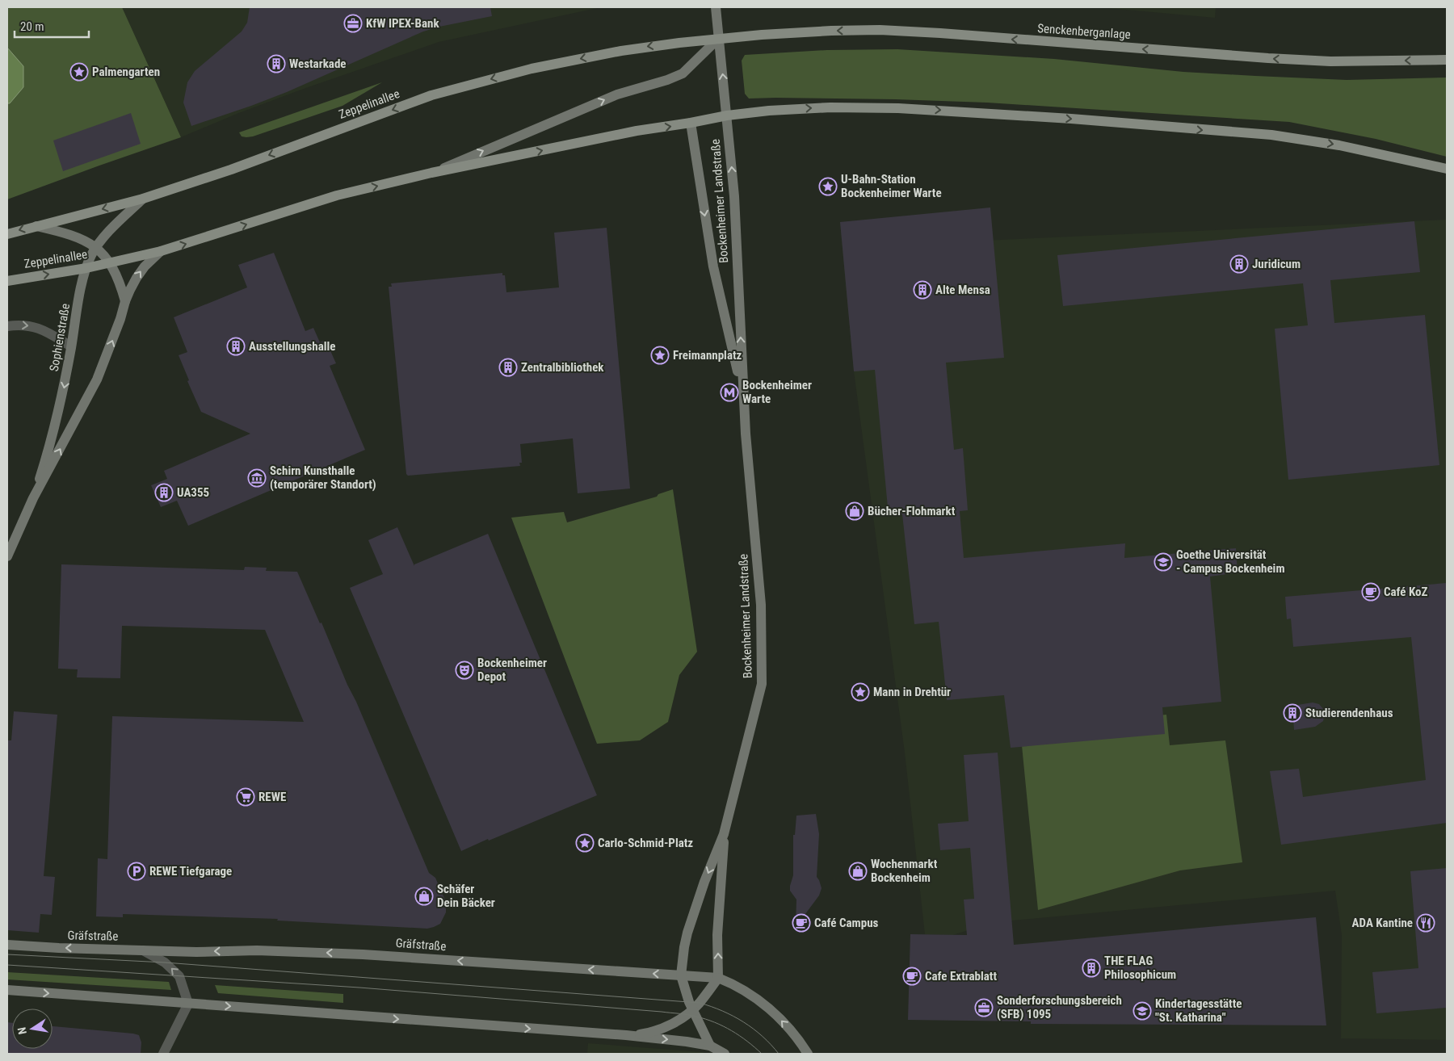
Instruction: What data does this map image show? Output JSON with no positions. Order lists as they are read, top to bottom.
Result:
{
  "streets": {
    "main road": ["Senckenberganlage", "Zeppelinallee"],
    "street": ["Bockenheimer Landstraße", "Sophienstraße", "Gräfstraße"]
  },
  "crossings": [
    ["Senckenberganlage", "Zeppelinallee"],
    ["Senckenberganlage", "Bockenheimer Landstraße"],
    ["Zeppelinallee", "Bockenheimer Landstraße"],
    ["Zeppelinallee", "Sophienstraße"],
    ["Bockenheimer Landstraße", "Gräfstraße"]
  ],
  "places": {
    "office": ["KfW IPEX-Bank", "Sonderforschungsbereich (SFB) 1095"],
    "building": [
      "Westarkade",
      "Juridicum",
      "Alte Mensa",
      "Ausstellungshalle",
      "Zentralbibliothek",
      "UA355",
      "Studierendenhaus",
      "THE FLAG Philosophicum"
    ],
    "place": [
      "Palmengarten",
      "U-Bahn-Station Bockenheimer Warte",
      "Freimannplatz",
      "Mann in Drehtür",
      "Carlo-Schmid-Platz"
    ],
    "metro station": ["Bockenheimer Warte"],
    "museum": ["Schirn Kunsthalle (temporärer Standort)"],
    "shop": ["Bücher-Flohmarkt", "Wochenmarkt Bockenheim", "Schäfer Dein Bäcker"],
    "school or university": ["Goethe Universität - Campus Bockenheim", "Kindertagesstätte \"St. Katharina\""],
    "cafe": ["Café KoZ", "Café Campus", "Cafe Extrablatt"],
    "theatre": ["Bockenheimer Depot"],
    "supermarket": ["REWE"],
    "parking": ["REWE Tiefgarage"],
    "restaurant": ["ADA Kantine"]
  },
  "scale_bar": "20 m",
  "north": "left"
}
